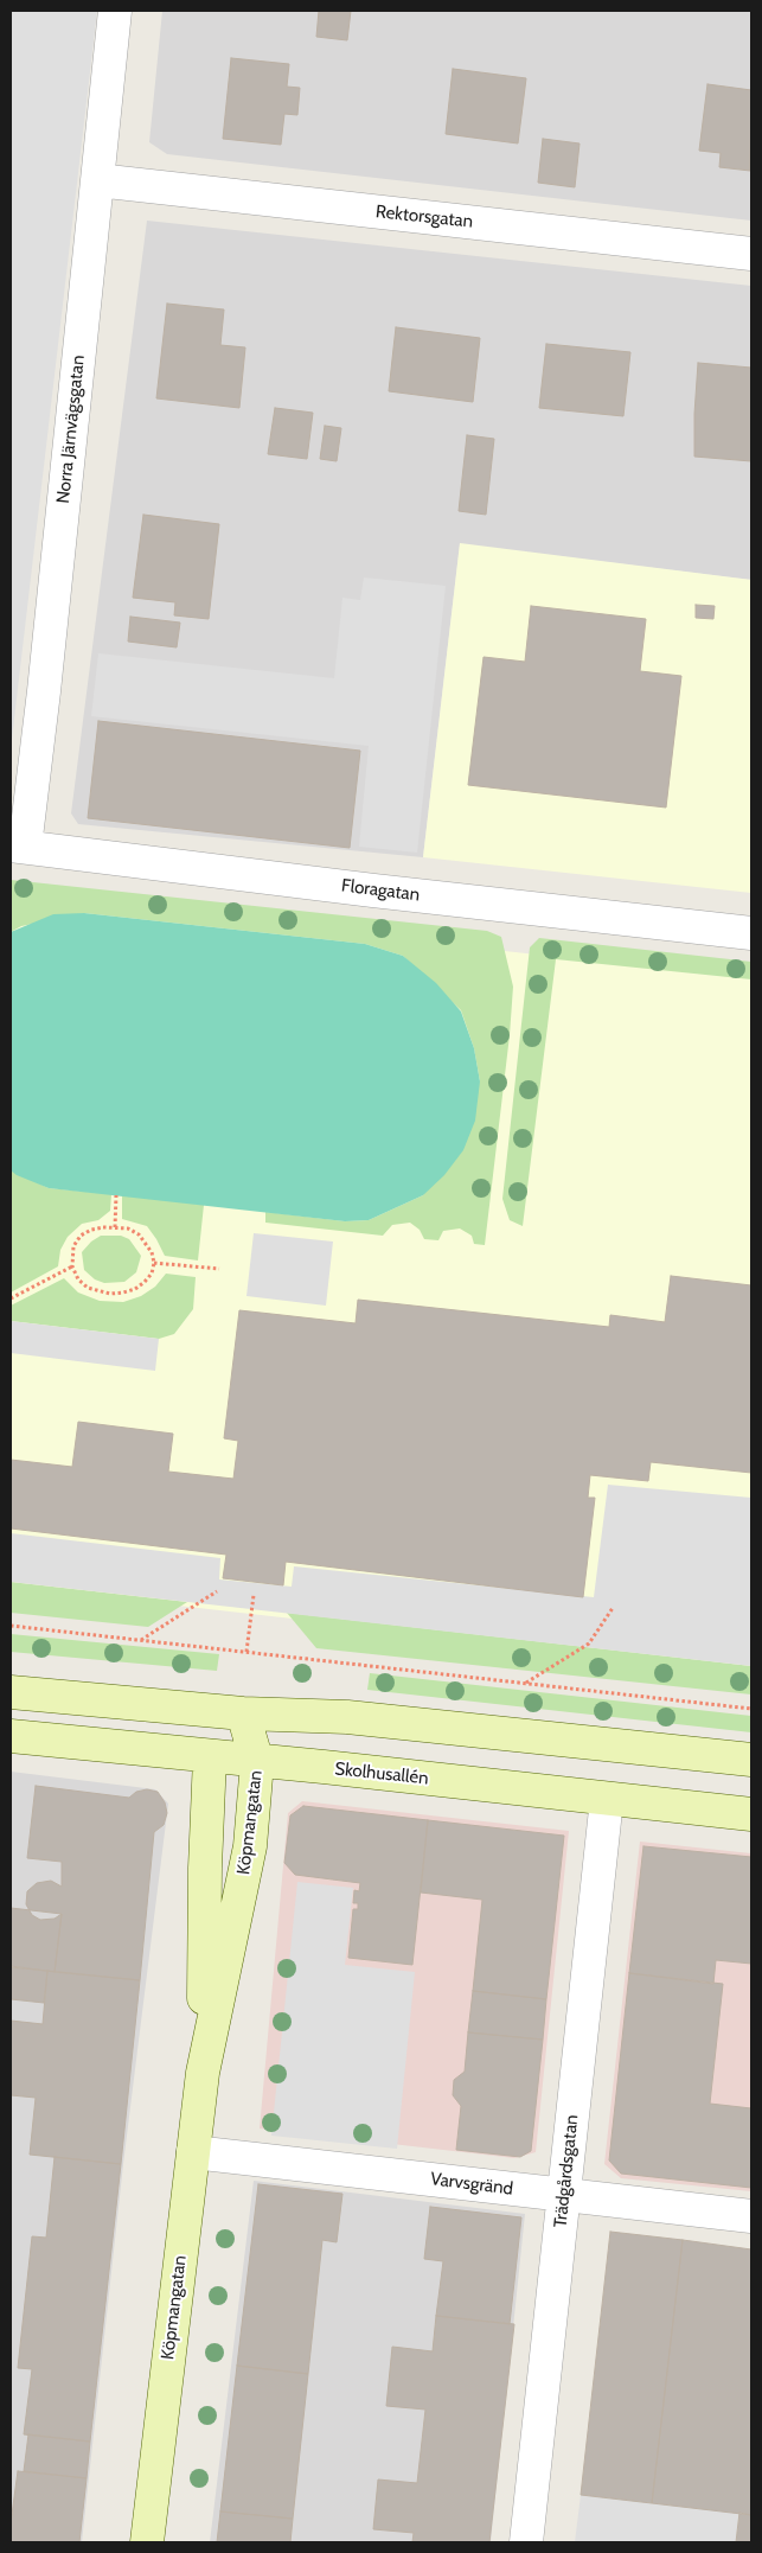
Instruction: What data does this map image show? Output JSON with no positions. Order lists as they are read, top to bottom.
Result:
{
  "streets": {
    "main road": ["Skolhusallén", "Köpmangatan"],
    "street": [
      "Rektorsgatan",
      "Norra Järnvägsgatan",
      "Floragatan",
      "Trädgårdsgatan",
      "Varvsgränd"
    ]
  },
  "crossings": [
    ["Rektorsgatan", "Norra Järnvägsgatan"],
    ["Norra Järnvägsgatan", "Floragatan"],
    ["Skolhusallén", "Köpmangatan"],
    ["Skolhusallén", "Trädgårdsgatan"],
    ["Köpmangatan", "Varvsgränd"],
    ["Trädgårdsgatan", "Varvsgränd"]
  ]
}
